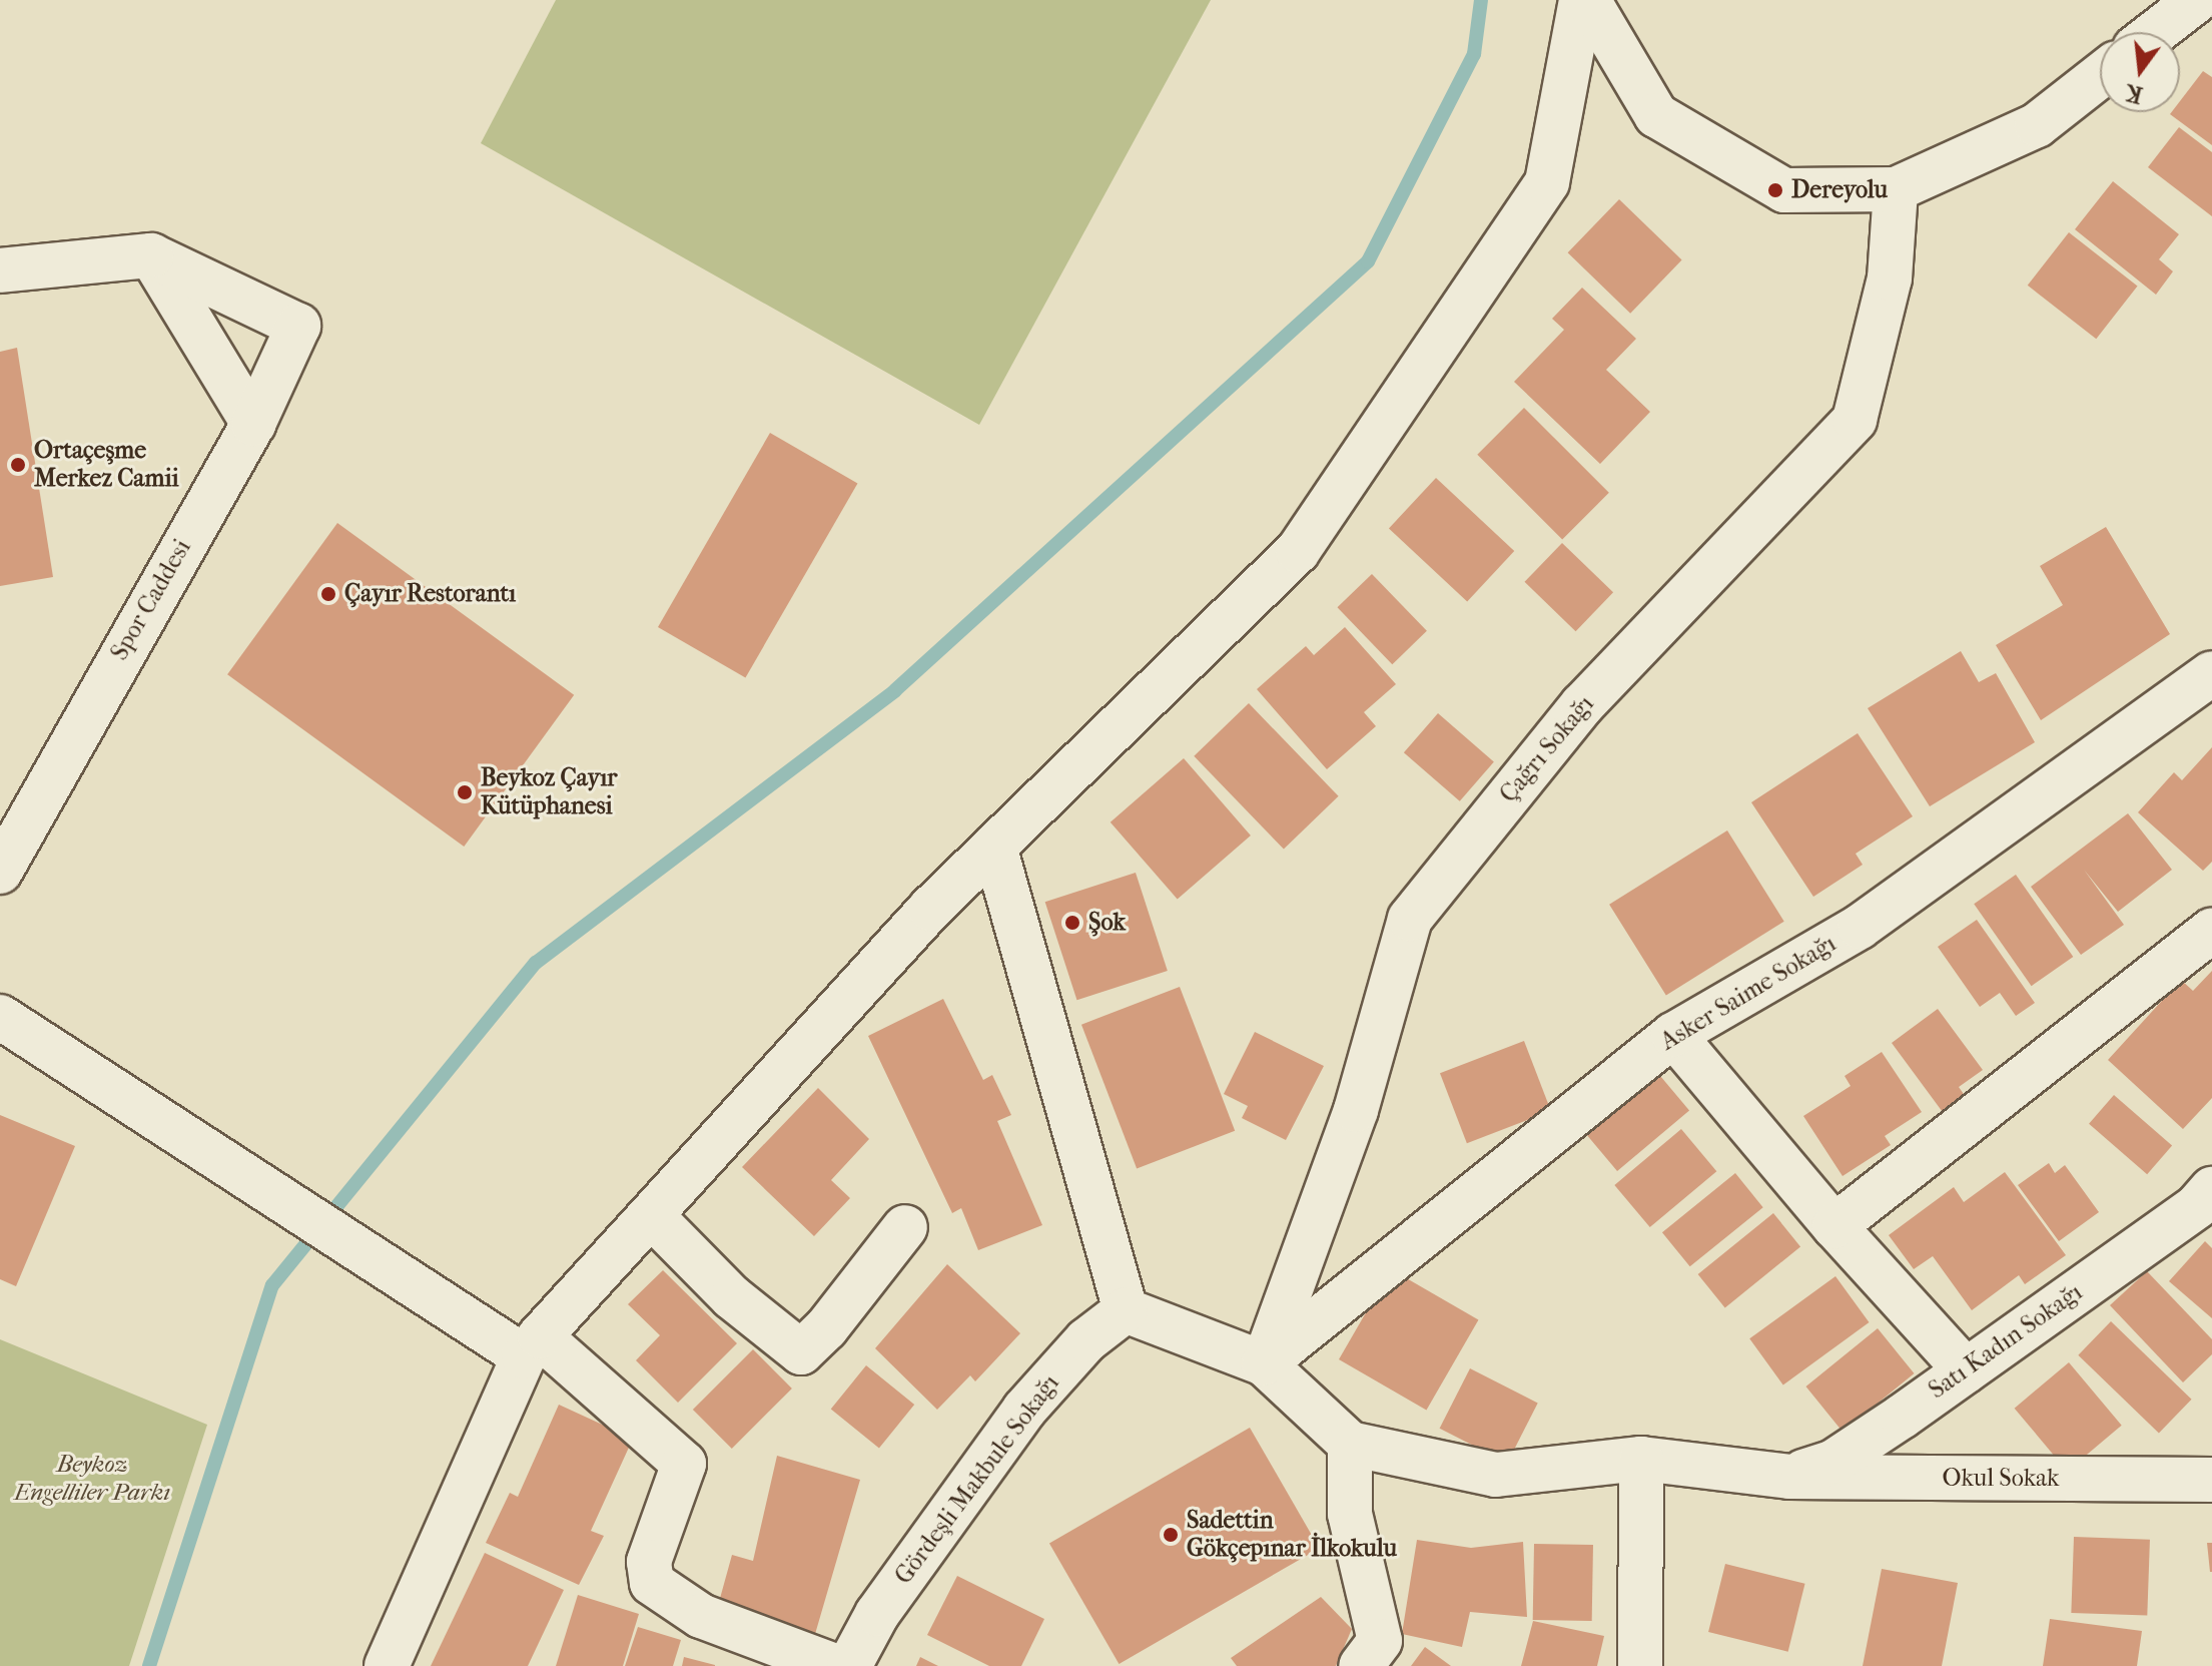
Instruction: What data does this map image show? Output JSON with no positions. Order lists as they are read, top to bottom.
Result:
{
  "streets": {
    "street": [
      "Spor Caddesi",
      "Çağrı Sokağı",
      "Asker Saime Sokağı",
      "Satı Kadın Sokağı",
      "Okul Sokak",
      "Gördeşli Makbule Sokağı"
    ]
  },
  "crossings": [
    ["Çağrı Sokağı", "Asker Saime Sokağı"],
    ["Satı Kadın Sokağı", "Okul Sokak"]
  ],
  "parks": ["Beykoz Engelliler Parkı"],
  "places": [
    "Dereyolu",
    "Ortaçeşme Merkez Camii",
    "Çayır Restorantı",
    "Beykoz Çayır Kütüphanesi",
    "Şok",
    "Sadettin Gökçepınar İlkokulu"
  ],
  "north": "bottom"
}
